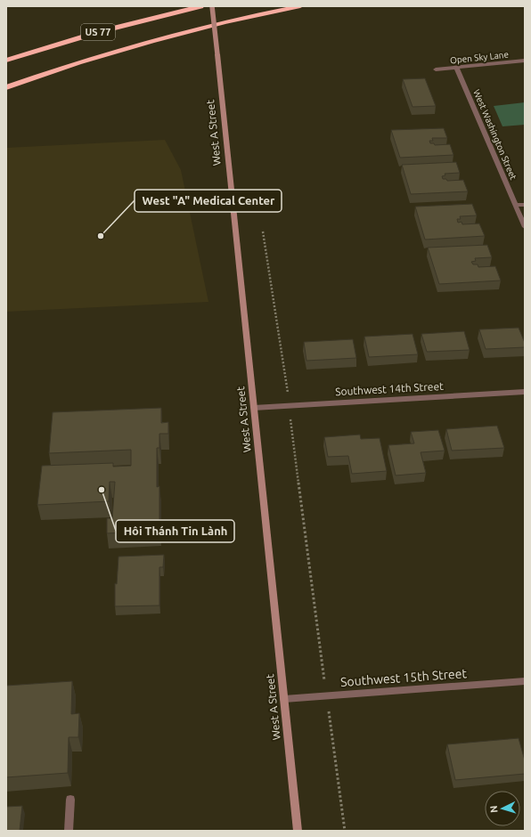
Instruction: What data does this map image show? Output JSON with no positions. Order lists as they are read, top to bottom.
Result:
{
  "streets": {
    "highway": ["US 77"],
    "main road": ["West A Street"],
    "street": [
      "Open Sky Lane",
      "West Washington Street",
      "Southwest 14th Street",
      "Southwest 15th Street"
    ]
  },
  "crossings": [
    ["Open Sky Lane", "West Washington Street"],
    ["West A Street", "Southwest 14th Street"],
    ["West A Street", "Southwest 15th Street"]
  ],
  "places": ["West \"A\" Medical Center", "Hôi Thánh Tin Lành"],
  "north": "left"
}
